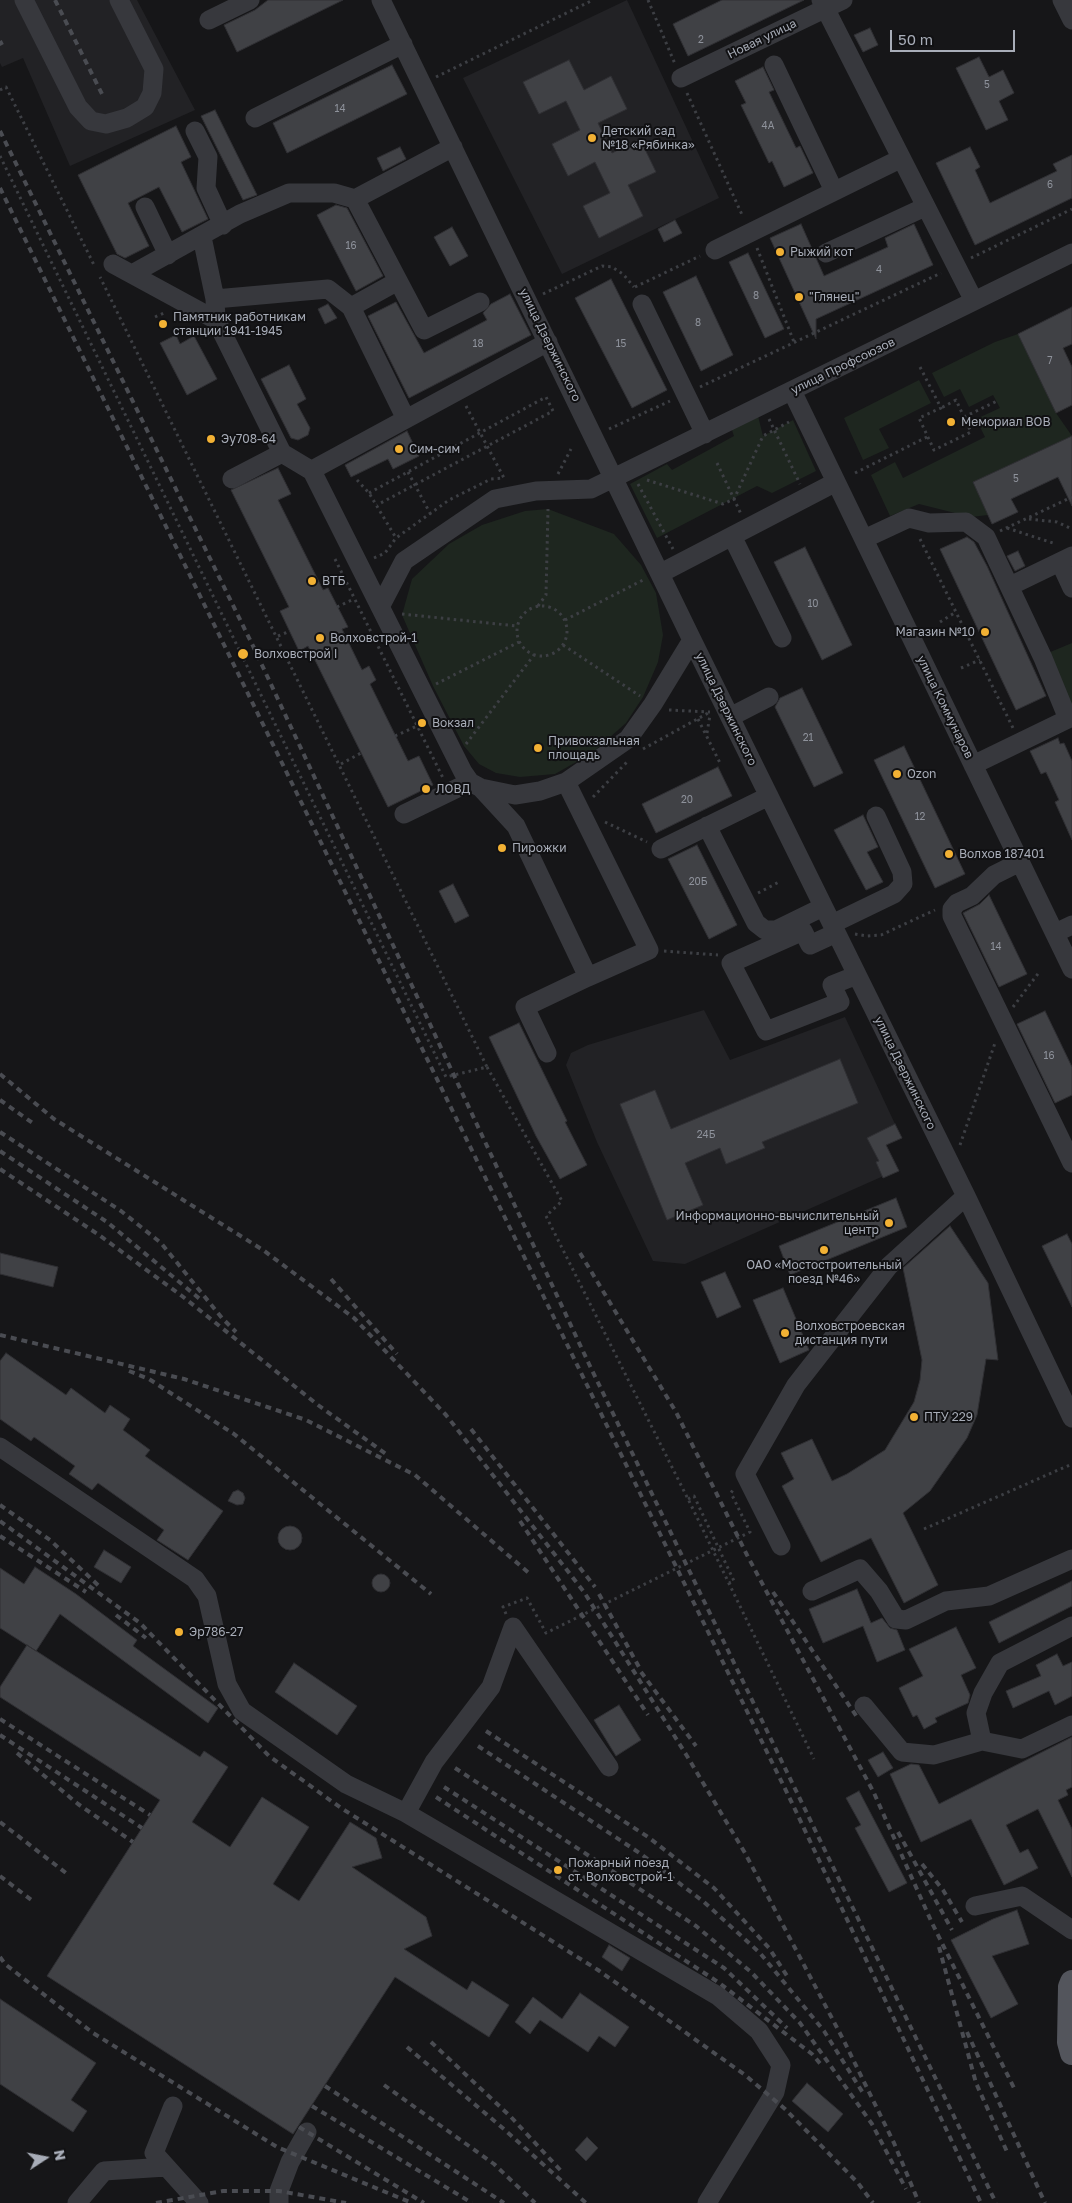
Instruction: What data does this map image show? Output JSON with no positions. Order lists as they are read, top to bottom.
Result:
{
  "streets": {
    "street": [
      "Новая улица",
      "улица Дзержинского",
      "улица Профсоюзов",
      "улица Коммунаров"
    ]
  },
  "crossings": [
    ["улица Дзержинского", "улица Профсоюзов"],
    ["улица Профсоюзов", "улица Коммунаров"]
  ],
  "places": [
    "Детский сад №18 «Рябинка»",
    "Рыжий кот",
    "\"Глянец\"",
    "Памятник работникам станции 1941-1945",
    "Мемориал ВОВ",
    "Эу708-64",
    "Сим-сим",
    "ВТБ",
    "Магазин №10",
    "Волховстрой-1",
    "Волховстрой I",
    "Вокзал",
    "Привокзальная площадь",
    "Ozon",
    "ЛОВД",
    "Пирожки",
    "Волхов 187401",
    "Информационно-вычислительный центр",
    "ОАО «Мостостроительный поезд №46»",
    "Волховстроевская дистанция пути",
    "ПТУ 229",
    "Эр786-27",
    "Пожарный поезд ст. Волховстрой-1"
  ],
  "house_numbers": [
    "2",
    "5",
    "14",
    "4А",
    "6",
    "16",
    "4",
    "8",
    "8",
    "18",
    "15",
    "7",
    "5",
    "10",
    "21",
    "20",
    "12",
    "20Б",
    "14",
    "16",
    "24Б"
  ],
  "scale_bar": "50 m",
  "north": "right"
}
